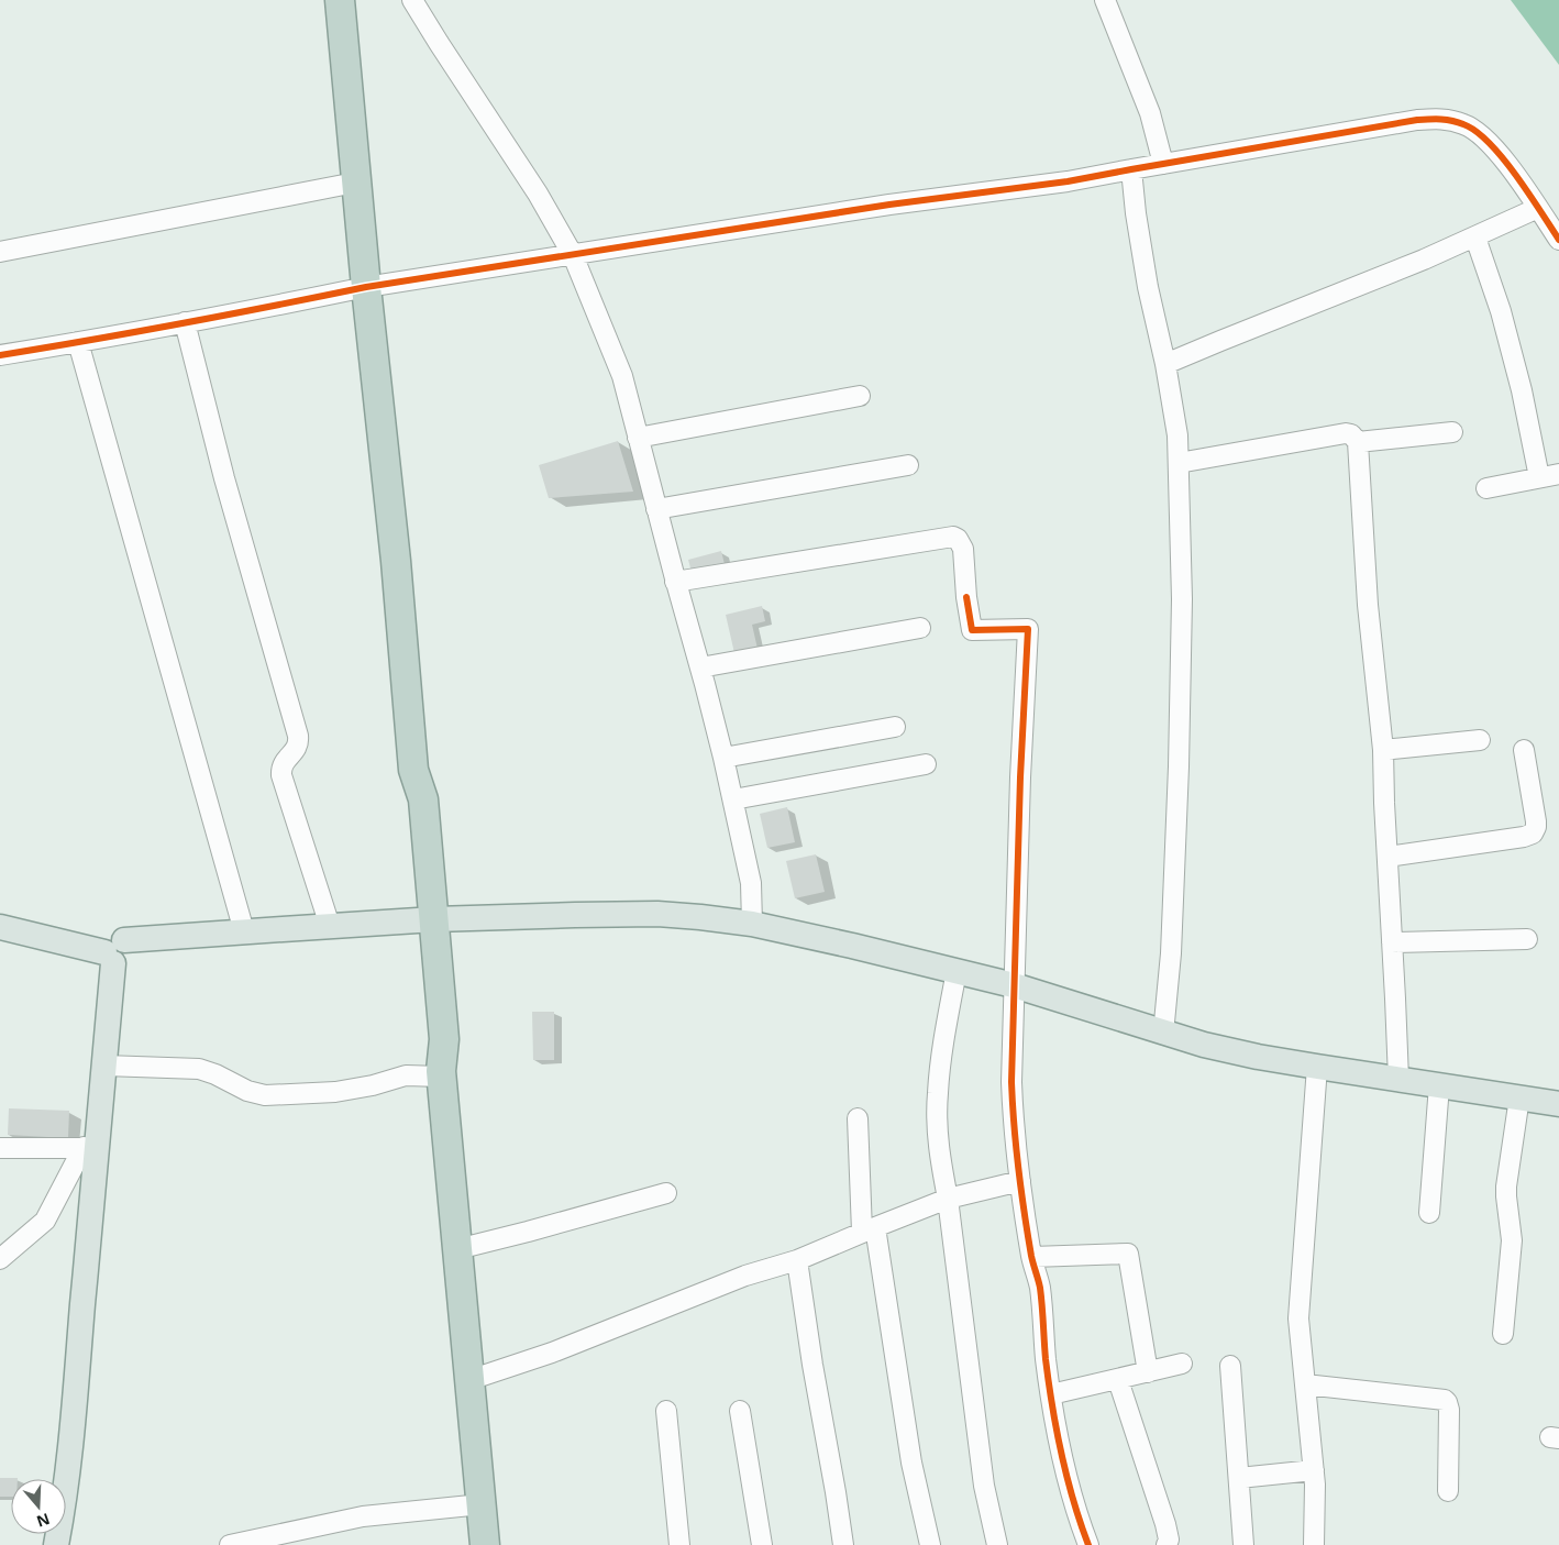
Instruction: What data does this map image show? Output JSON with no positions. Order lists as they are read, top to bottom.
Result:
{
  "north": "bottom"
}
